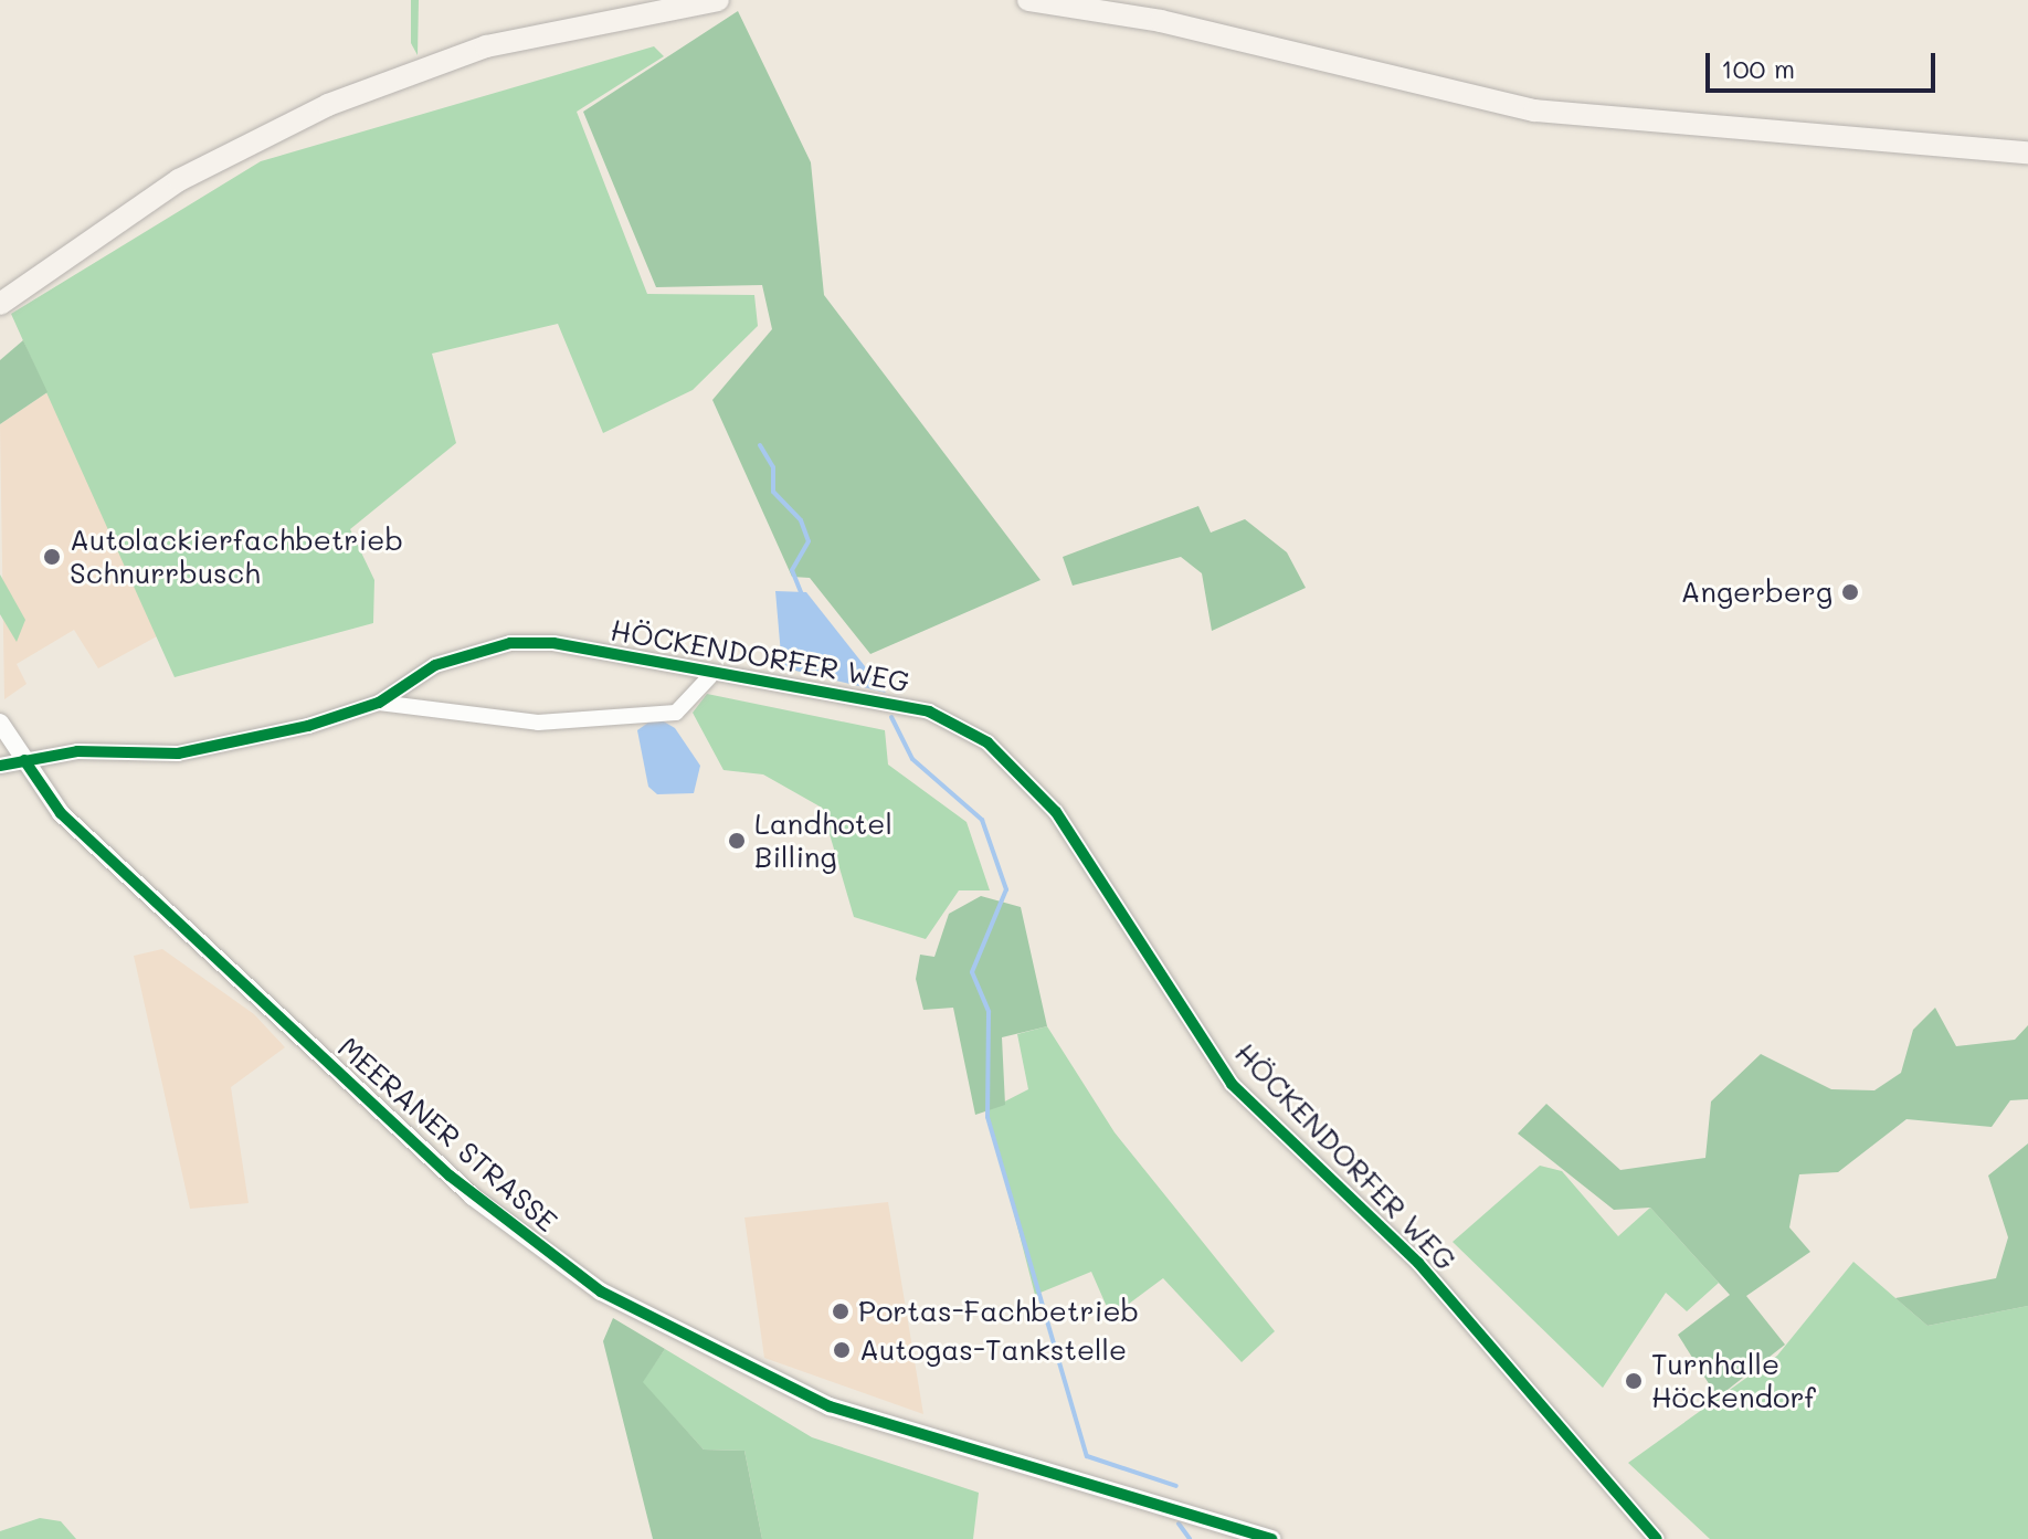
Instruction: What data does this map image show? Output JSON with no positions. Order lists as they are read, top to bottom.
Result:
{
  "streets": {
    "street": ["HÖCKENDORFER WEG", "MEERANER STRASSE"]
  },
  "crossings": [
    ["HÖCKENDORFER WEG", "MEERANER STRASSE"]
  ],
  "places": [
    "Autolackierfachbetrieb Schnurrbusch",
    "Angerberg",
    "Landhotel Billing",
    "Portas-Fachbetrieb",
    "Autogas-Tankstelle",
    "Turnhalle Höckendorf"
  ],
  "scale_bar": "100 m"
}
